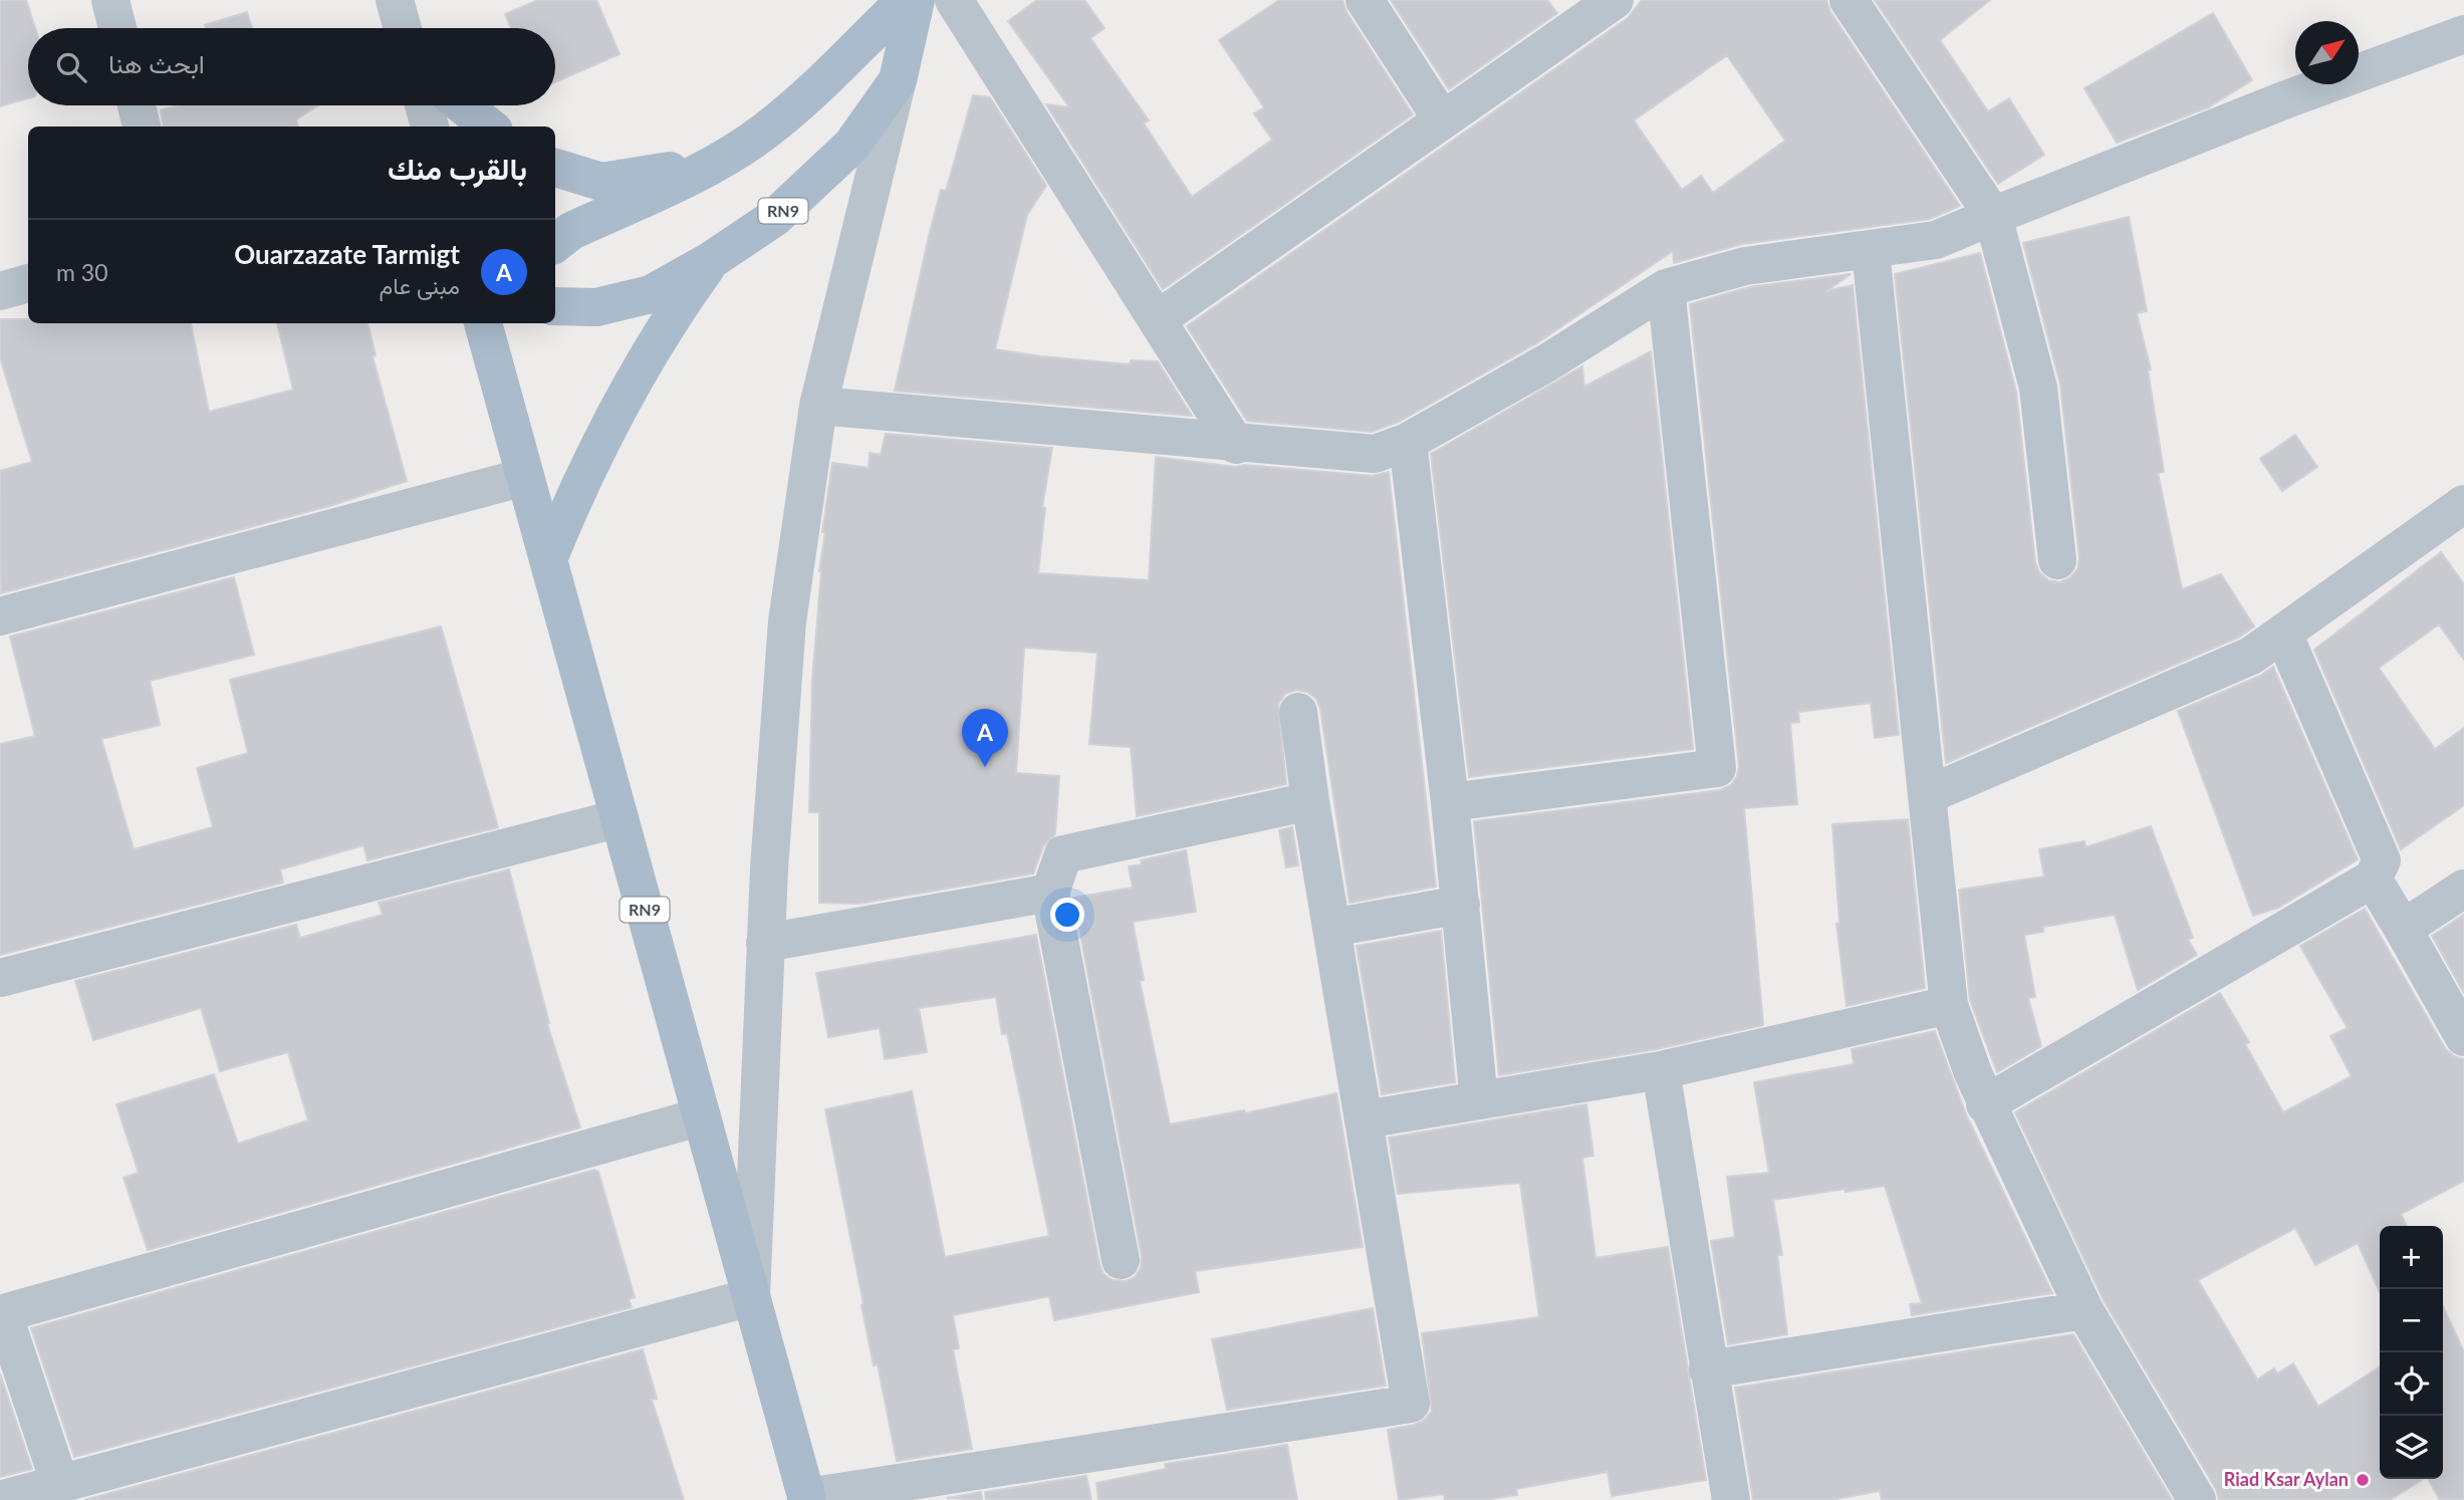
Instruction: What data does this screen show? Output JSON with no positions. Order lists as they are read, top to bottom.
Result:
{
  "streets": {
    "main road": ["RN9"]
  },
  "places": ["Riad Ksar Aylan"],
  "north": "top right",
  "page": {
    "search": "ابحث هنا",
    "heading": "بالقرب منك",
    "list": [
      {
        "mark": "A",
        "name": "Ouarzazate Tarmigt",
        "note": "مبنى عام",
        "value": "30 m"
      }
    ],
    "pins": "A",
    "map_buttons": ["+", "−"]
  }
}
